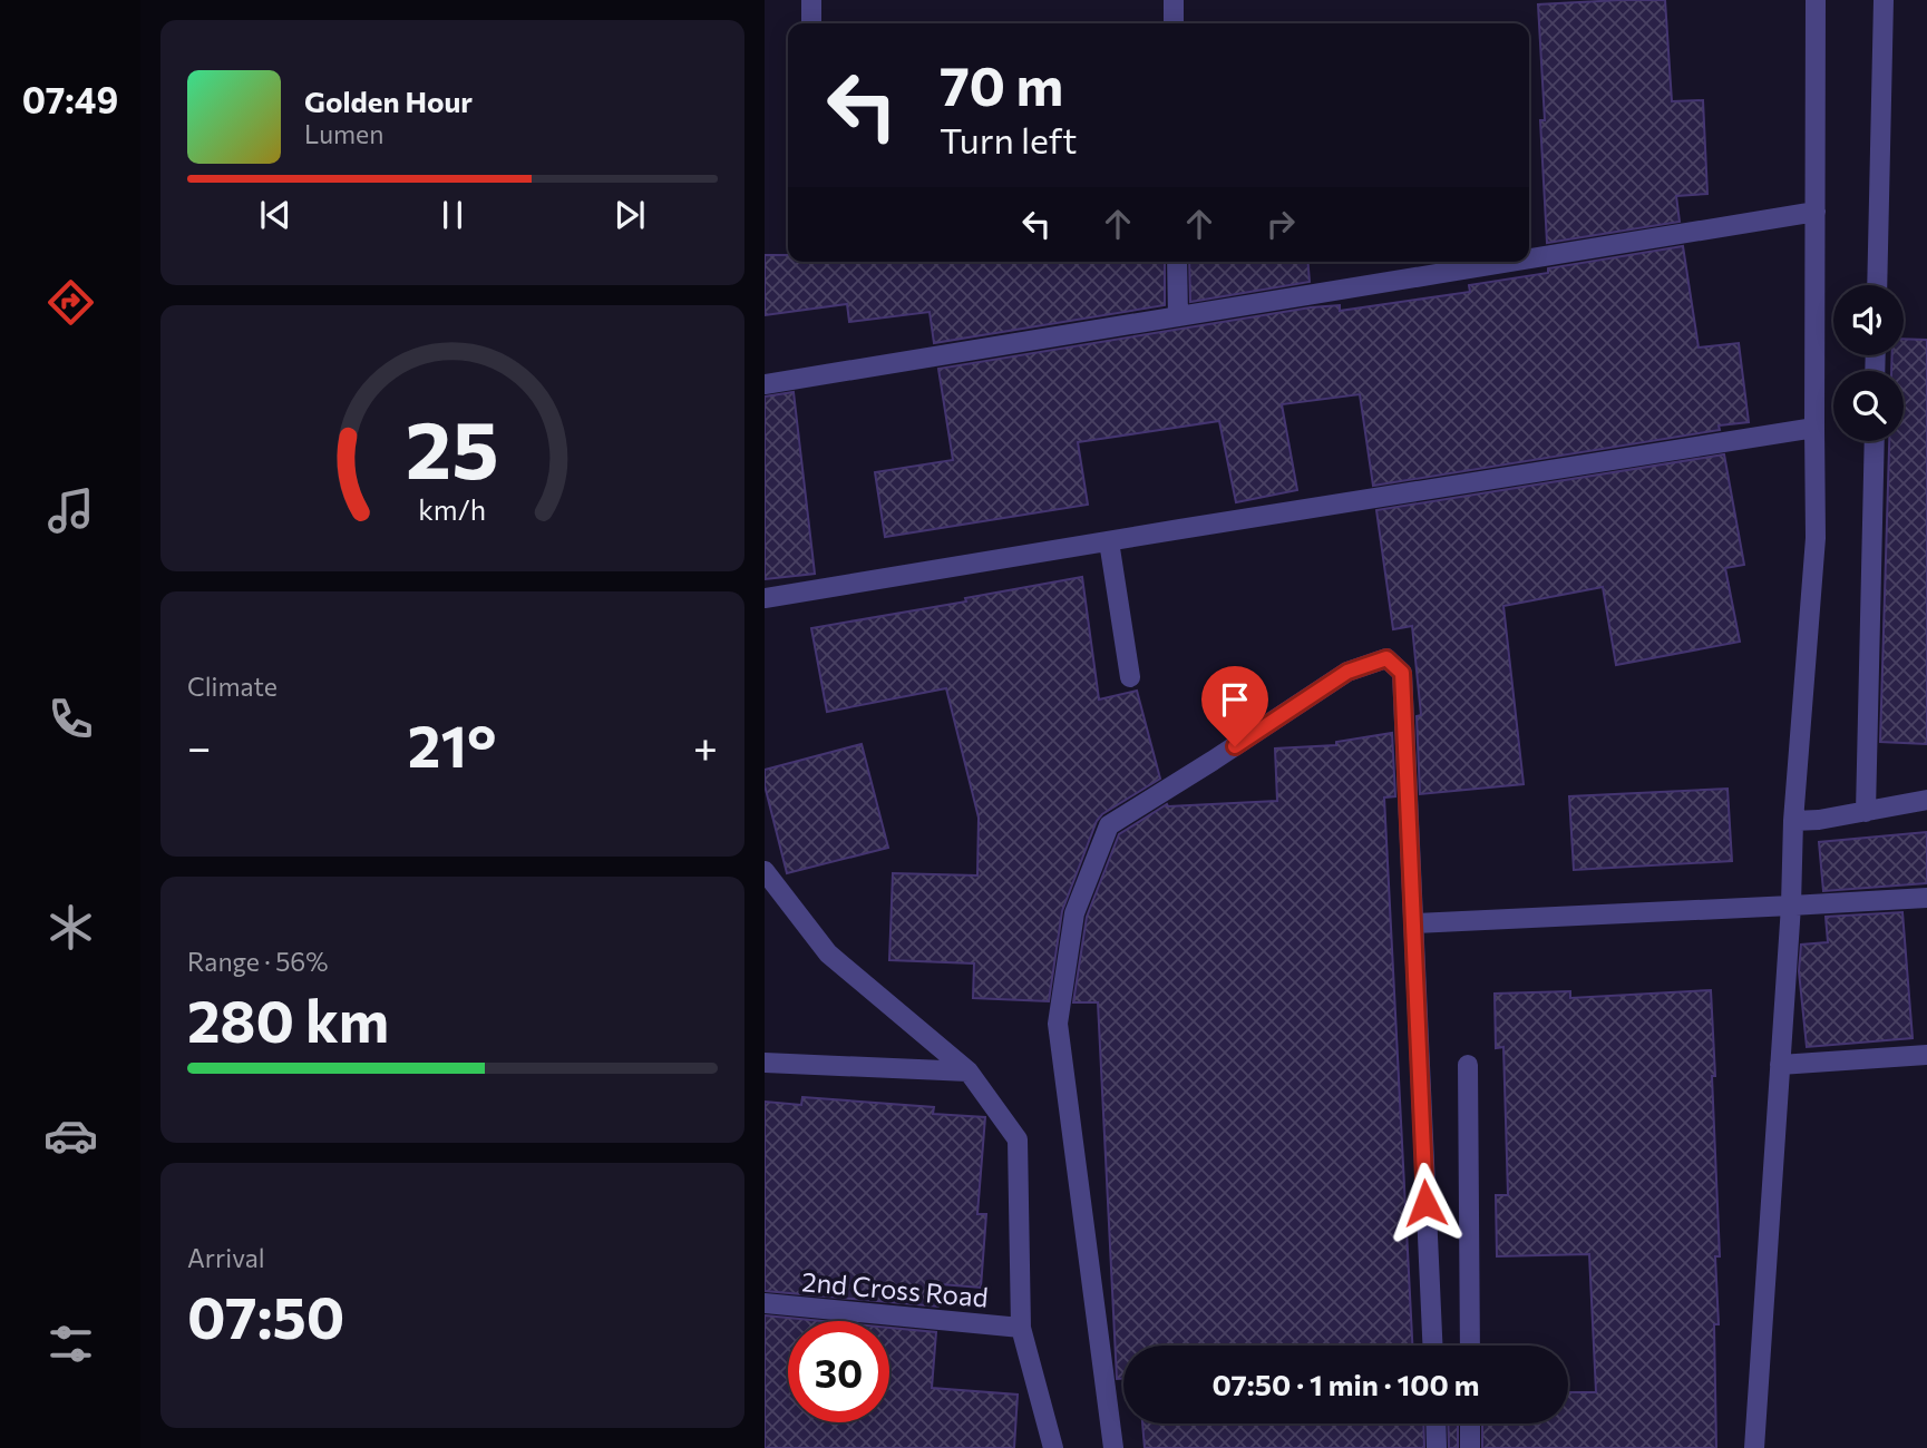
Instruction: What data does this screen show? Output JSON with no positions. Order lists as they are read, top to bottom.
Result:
{
  "streets": {
    "street": ["2nd Cross Road"]
  },
  "page": {
    "tabs": "07:49",
    "turn": ["70 m", "Turn left"],
    "song": ["Golden Hour", "Lumen"],
    "tile": [
      "Climate",
      ["Range · 56%", "280 km"],
      ["Arrival", "07:50"]
    ],
    "heat": ["−", "21°", "+"],
    "limit": "30",
    "trip": "07:50 · 1 min · 100 m",
    "gauge": ["25", "km/h"]
  }
}
